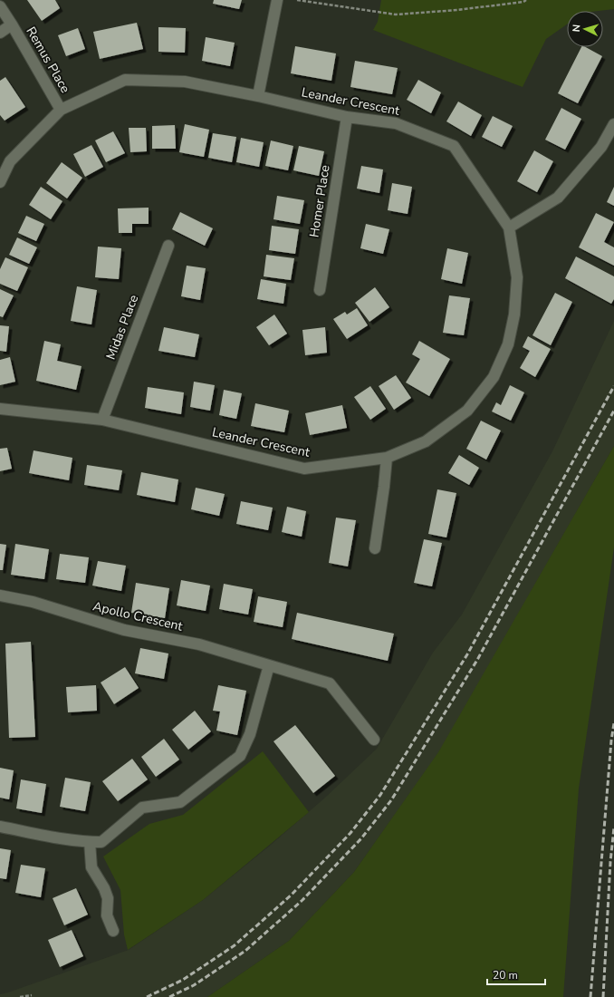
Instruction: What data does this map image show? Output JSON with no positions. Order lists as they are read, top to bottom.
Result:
{
  "streets": {
    "street": [
      "Remus Place",
      "Leander Crescent",
      "Homer Place",
      "Midas Place",
      "Apollo Crescent"
    ]
  },
  "crossings": [
    ["Remus Place", "Leander Crescent"],
    ["Leander Crescent", "Homer Place"],
    ["Leander Crescent", "Midas Place"]
  ],
  "scale_bar": "20 m",
  "north": "left"
}
